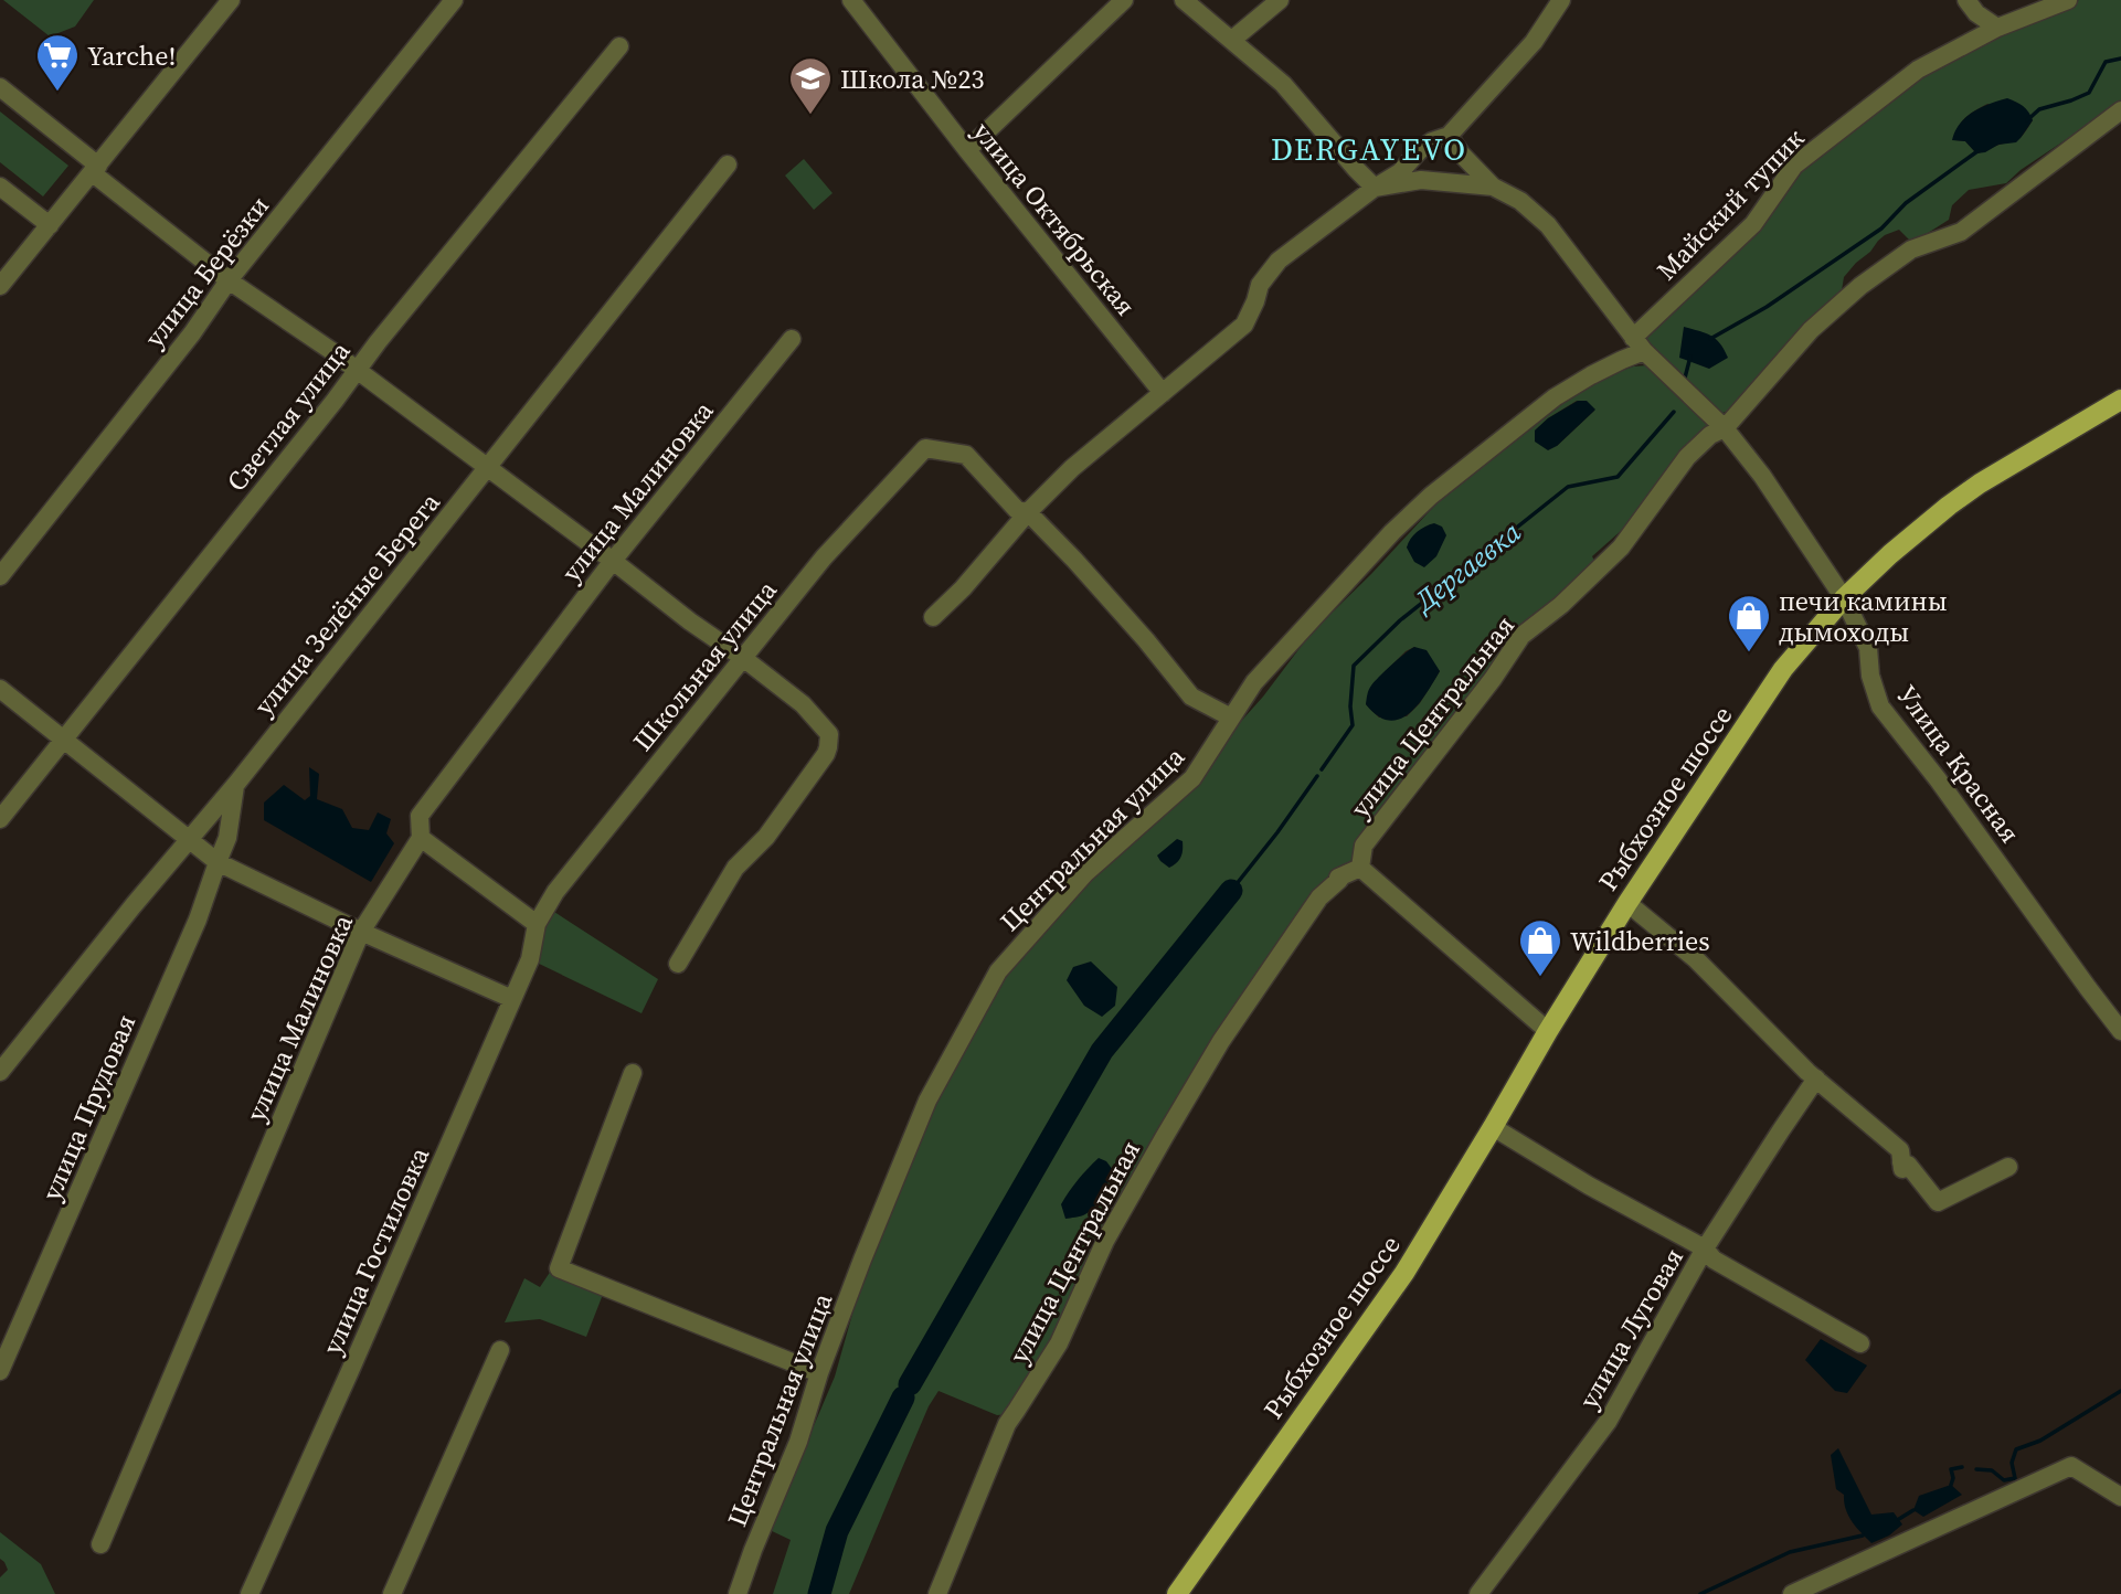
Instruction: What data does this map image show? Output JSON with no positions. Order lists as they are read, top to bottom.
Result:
{
  "streets": {
    "main road": ["Рыбхозное шоссе"],
    "street": [
      "Майский тупик",
      "улица Октябрьская",
      "улица Берёзки",
      "Светлая улица",
      "улица Малиновка",
      "улица Зелёные Берега",
      "Школьная улица",
      "улица Центральная",
      "Улица Красная",
      "Центральная улица",
      "улица Прудовая",
      "улица Гостиловка",
      "улица Луговая"
    ]
  },
  "crossings": [
    ["Майский тупик", "Улица Красная"],
    ["Майский тупик", "Центральная улица"],
    ["улица Зелёные Берега", "улица Прудовая"],
    ["Школьная улица", "улица Гостиловка"],
    ["улица Центральная", "Улица Красная"],
    ["Улица Красная", "Рыбхозное шоссе"],
    ["Улица Красная", "Центральная улица"]
  ],
  "districts": ["DERGAYEVO"],
  "water": ["Дергаевка"],
  "places": {
    "supermarket": ["Yarche!"],
    "school or university": ["Школа №23"],
    "shop": ["печи камины дымоходы", "Wildberries"]
  }
}
